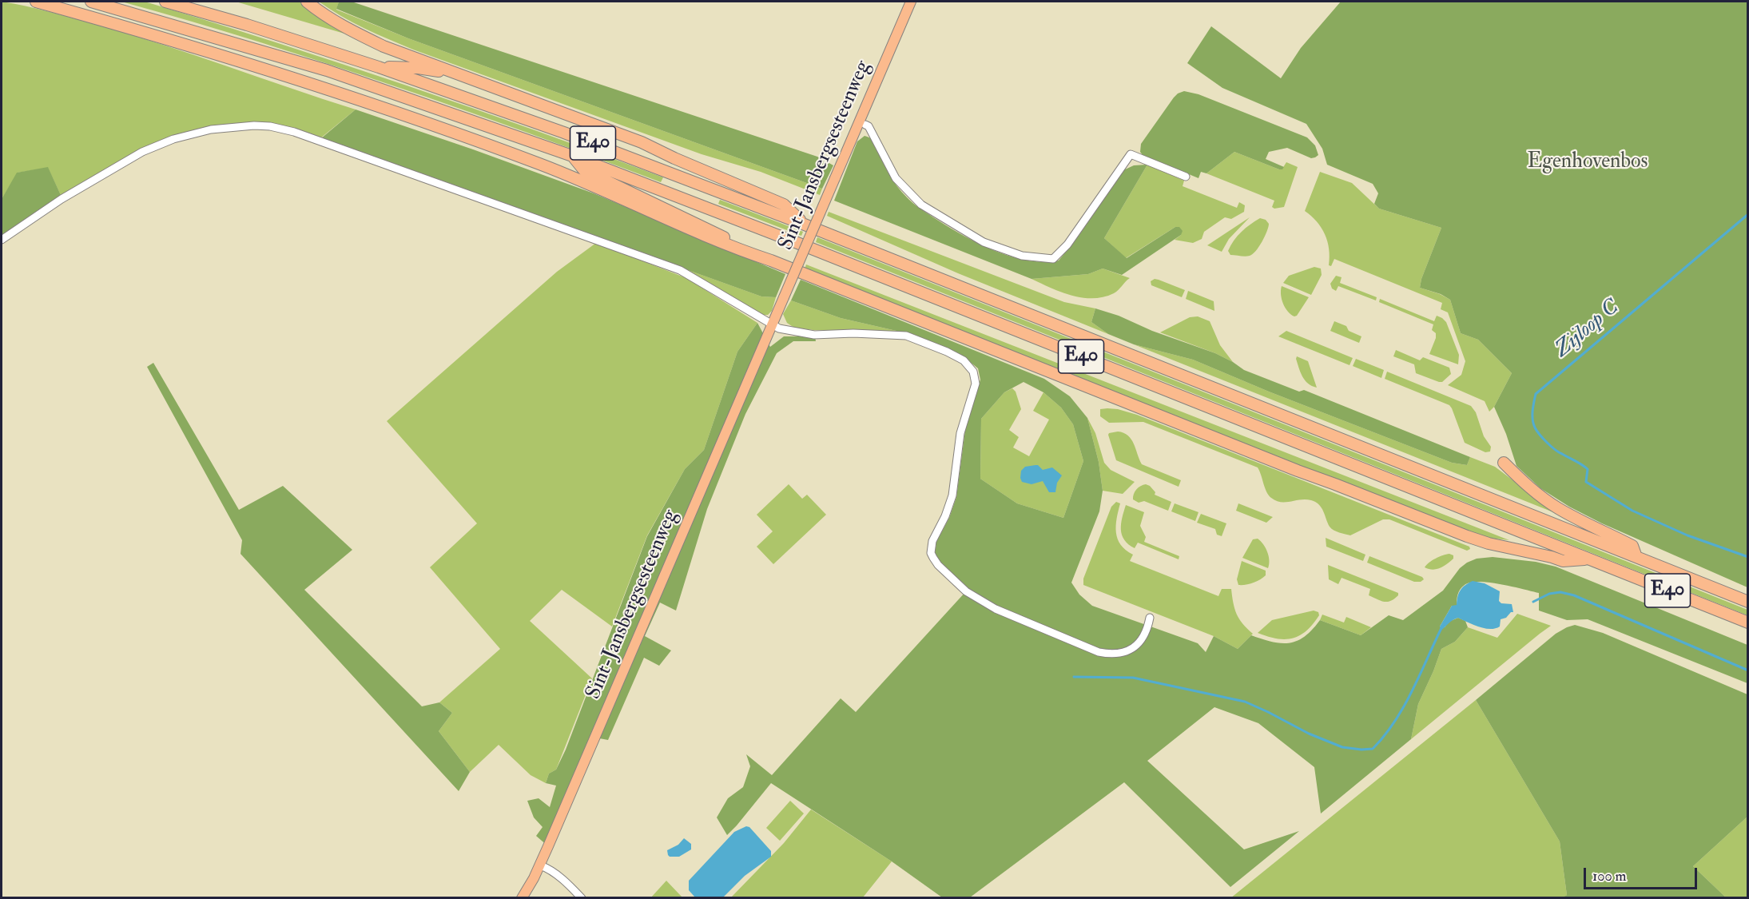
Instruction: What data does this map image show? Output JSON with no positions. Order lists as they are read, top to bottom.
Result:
{
  "streets": {
    "highway": ["E40"],
    "main road": ["Sint-Jansbergsesteenweg"]
  },
  "water": ["Zijloop C"],
  "parks": ["Egenhovenbos"],
  "scale_bar": "100 m"
}
